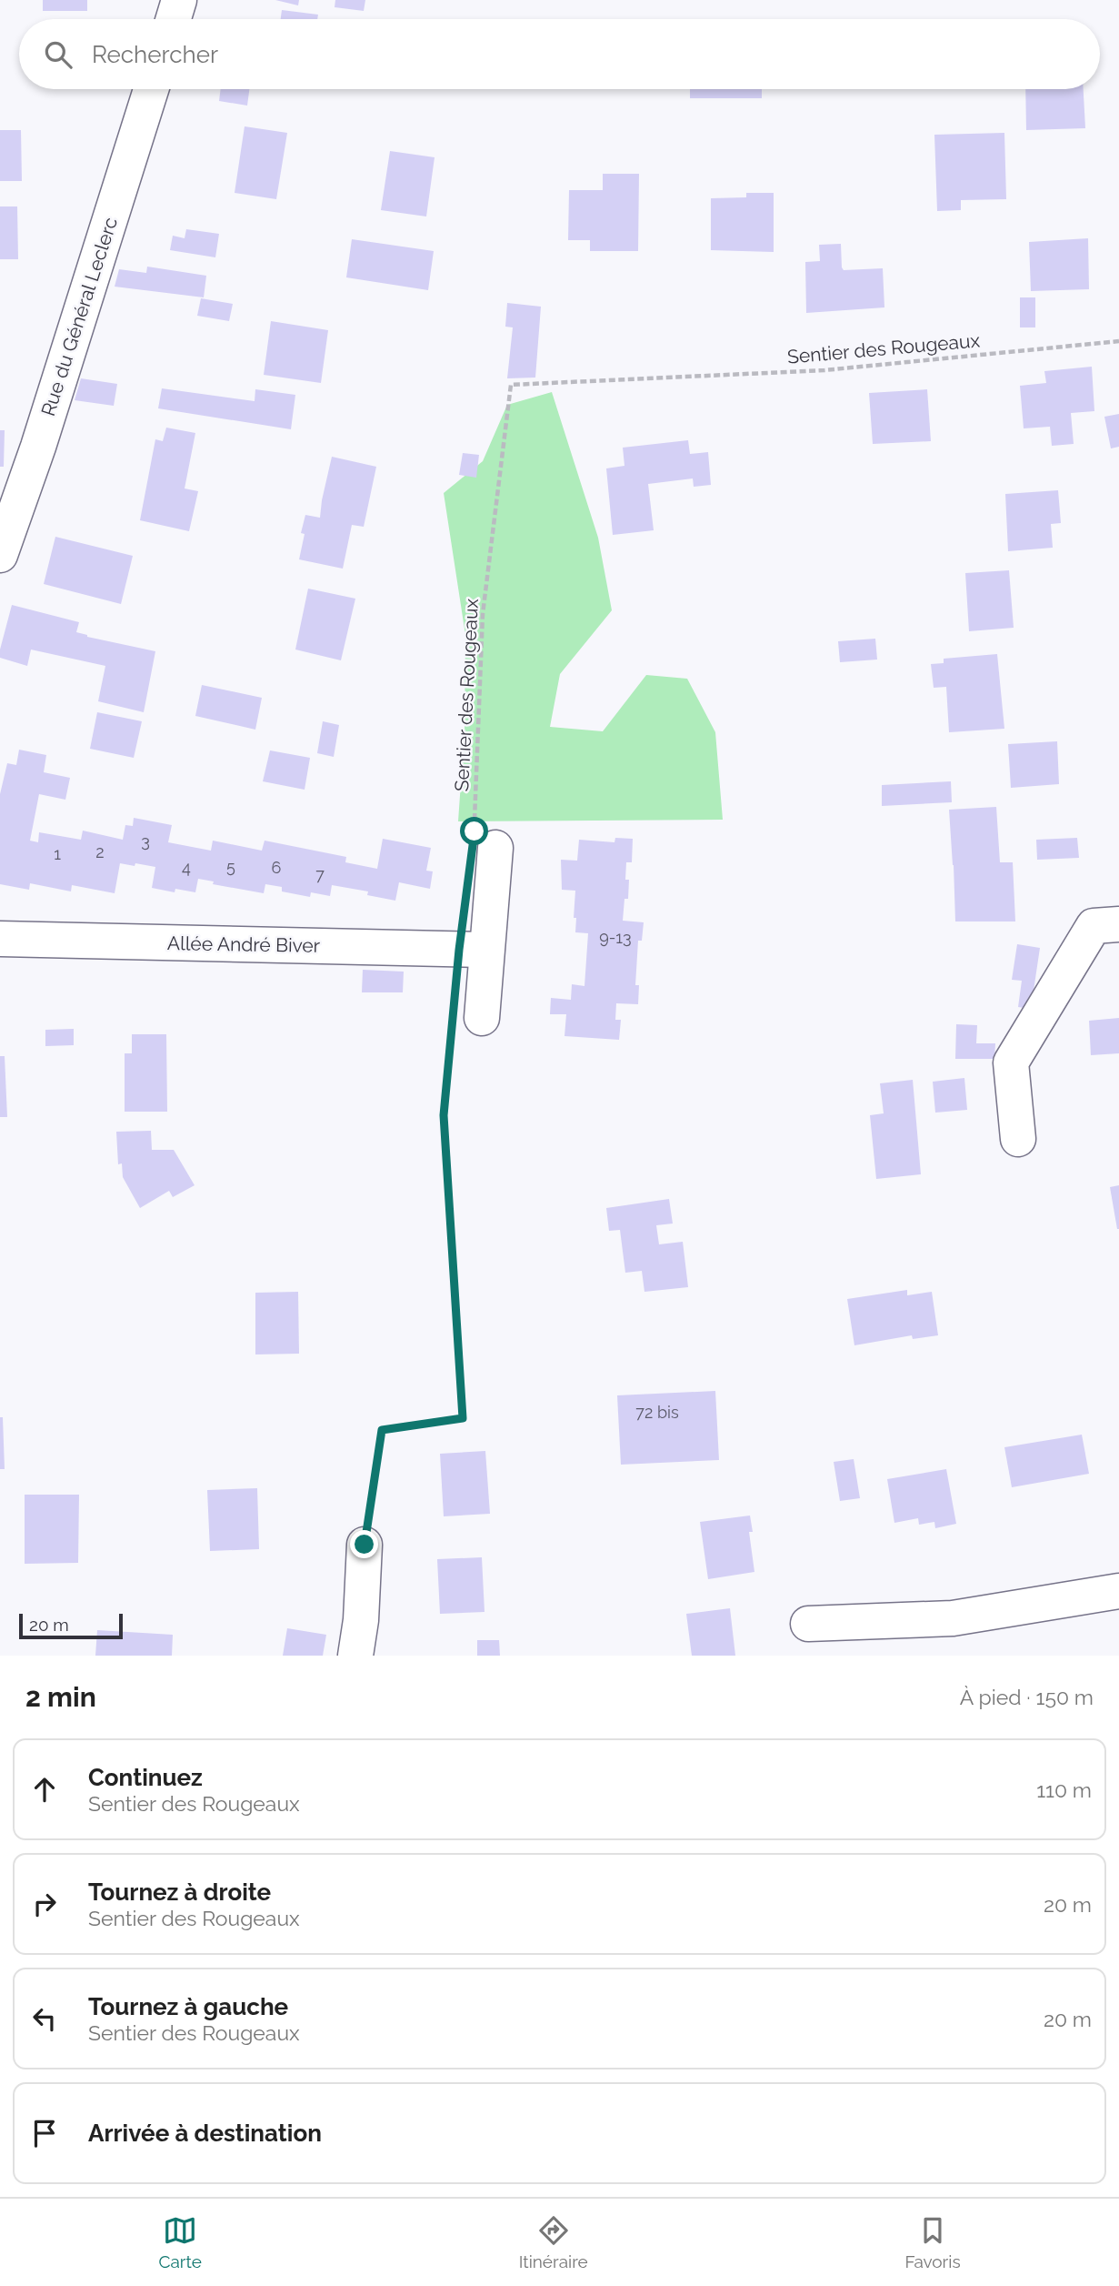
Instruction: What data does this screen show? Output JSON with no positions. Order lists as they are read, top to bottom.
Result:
{
  "streets": {
    "street": ["Rue du Général Leclerc", "Allée André Biver"],
    "path": ["Sentier des Rougeaux"]
  },
  "house_numbers": [
    "3",
    "2",
    "1",
    "5",
    "4",
    "6",
    "7",
    "9-13",
    "72 bis"
  ],
  "scale_bar": "20 m",
  "page": {
    "search": "Rechercher",
    "scale": "20 m",
    "heading": ["2 min", "À pied · 150 m"],
    "list": [
      ["Continuez", "Sentier des Rougeaux", "110 m"],
      ["Tournez à droite", "Sentier des Rougeaux", "20 m"],
      ["Tournez à gauche", "Sentier des Rougeaux", "20 m"],
      "Arrivée à destination"
    ],
    "nav": ["Carte", "Itinéraire", "Favoris"]
  }
}
